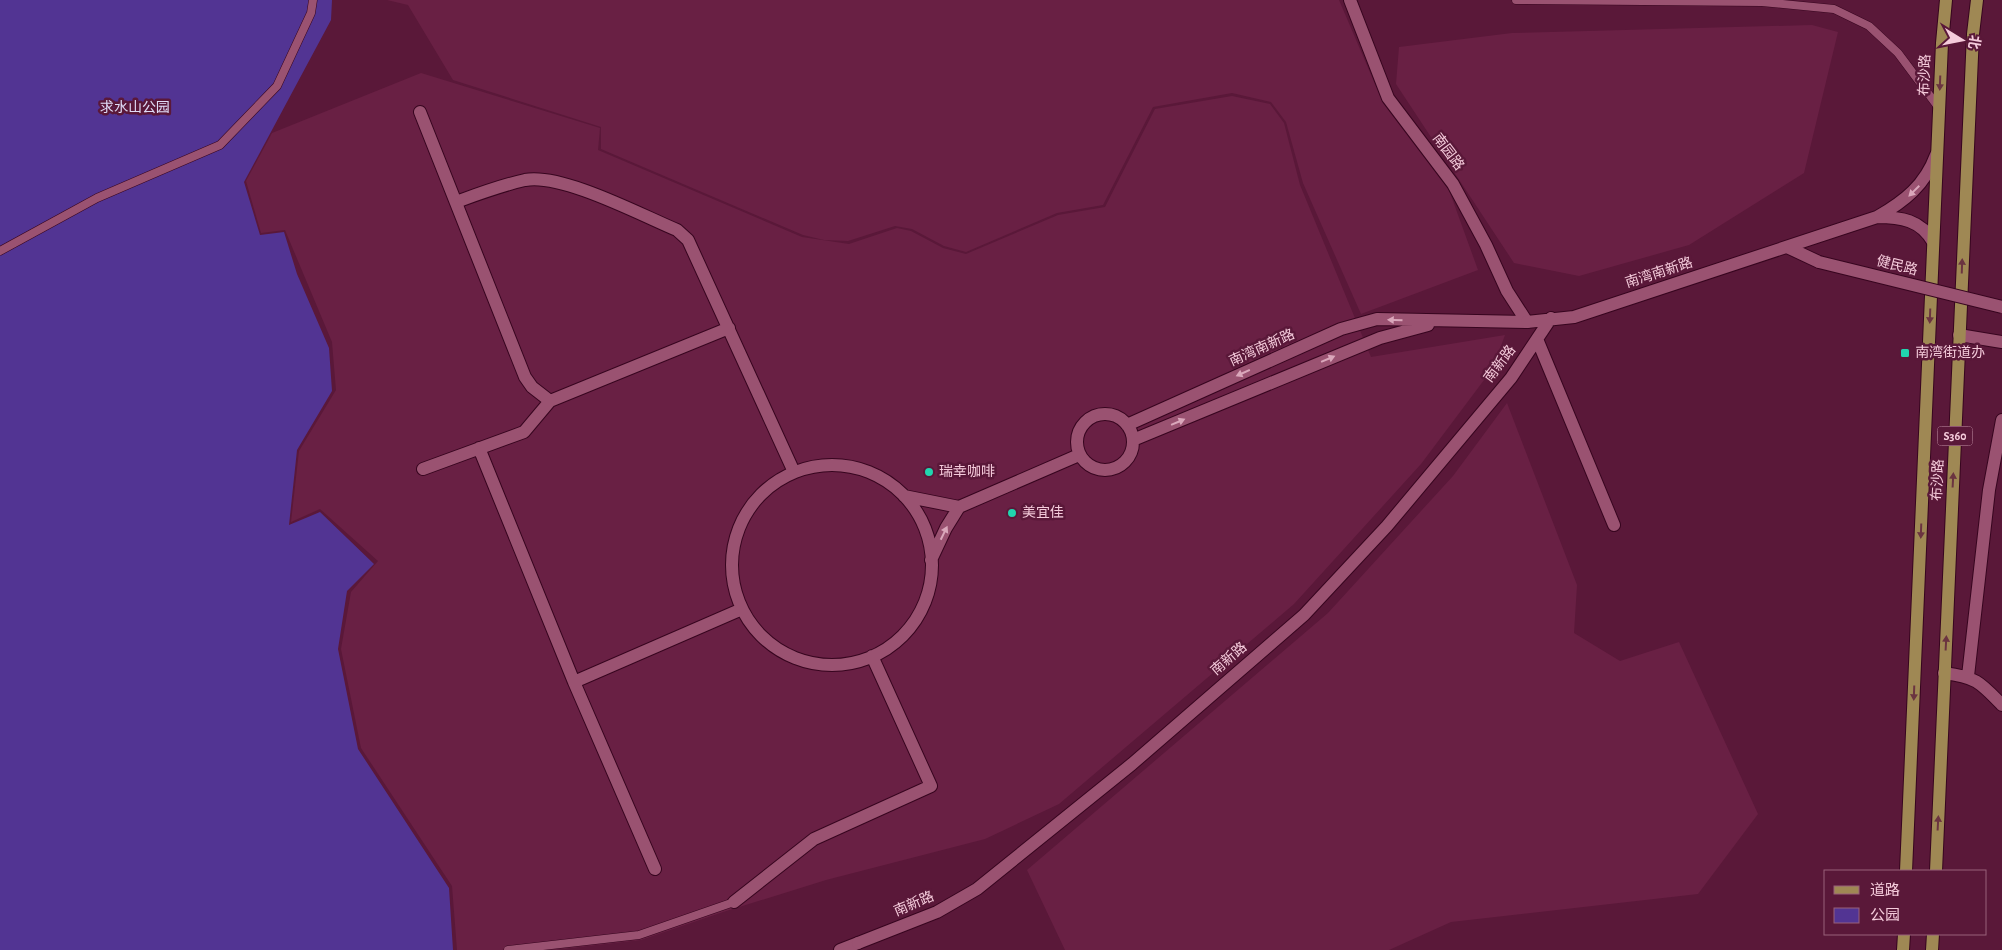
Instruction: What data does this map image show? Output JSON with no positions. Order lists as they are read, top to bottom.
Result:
{
  "streets": {
    "main road": ["布沙路", "S360"],
    "street": [
      "南园路",
      "健民路",
      "南湾南新路",
      "南新路"
    ]
  },
  "crossings": [
    ["布沙路", "南湾南新路"],
    ["南园路", "南湾南新路"],
    ["健民路", "南湾南新路"],
    ["南湾南新路", "南新路"]
  ],
  "parks": ["求水山公园"],
  "places": {
    "transit": ["南湾街道办"],
    "other": ["瑞幸咖啡", "美宜佳"]
  },
  "legend": ["道路", "公园"],
  "north": "right"
}
